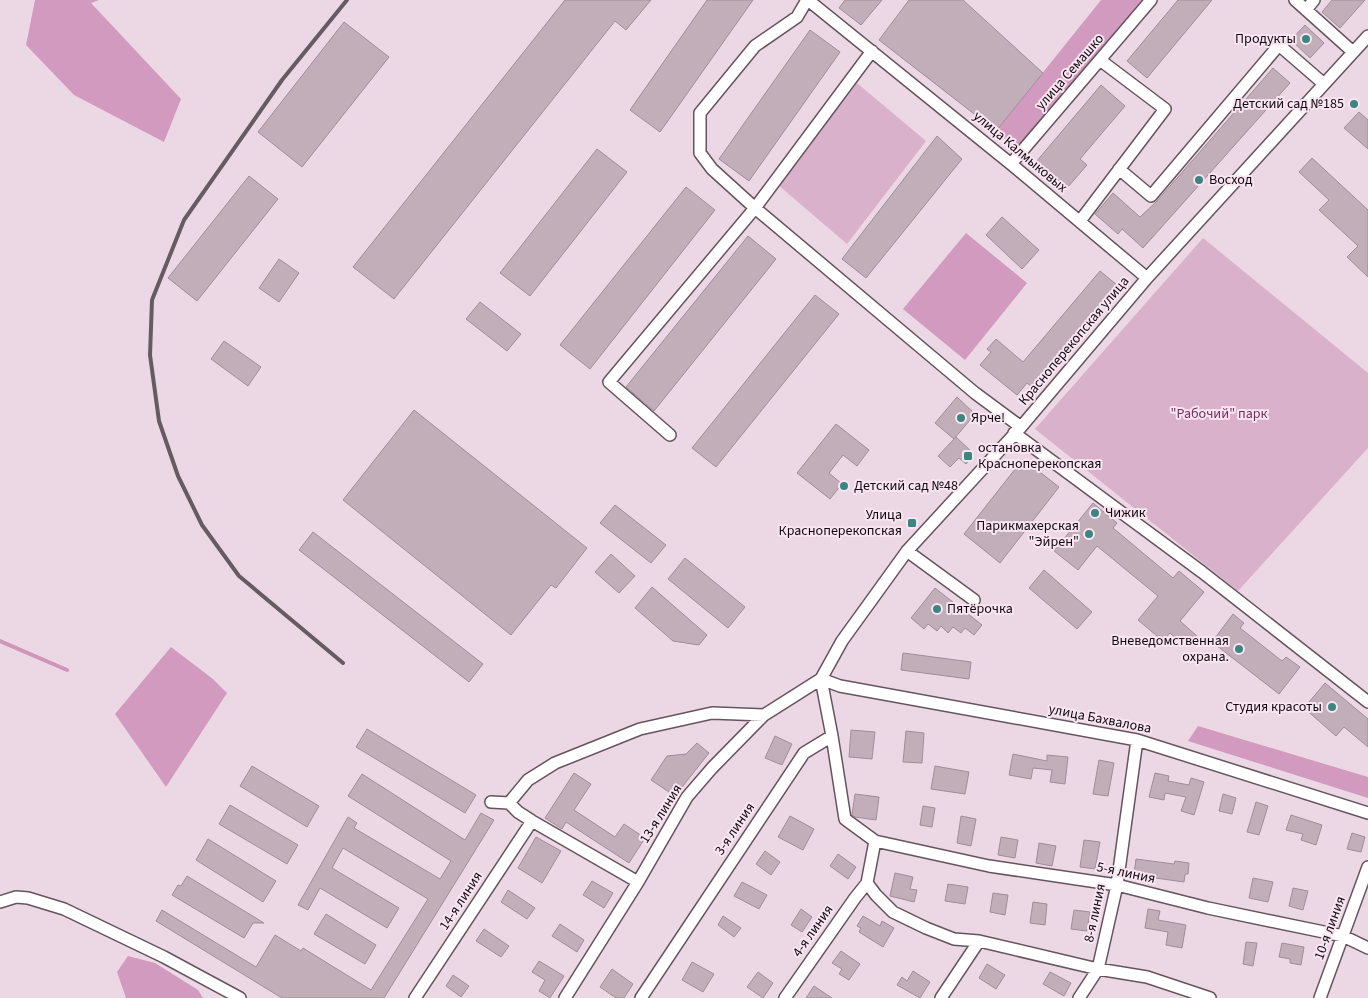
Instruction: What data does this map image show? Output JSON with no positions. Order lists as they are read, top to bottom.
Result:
{
  "streets": {
    "street": [
      "улица Семашко",
      "улица Калмыковых",
      "Красноперекопская улица",
      "улица Бахвалова",
      "13-я линия",
      "3-я линия",
      "5-я линия",
      "14-я линия",
      "8-я линия",
      "10-я линия",
      "4-я линия"
    ]
  },
  "crossings": [
    ["улица Семашко", "улица Калмыковых"],
    ["улица Калмыковых", "Красноперекопская улица"],
    ["Красноперекопская улица", "улица Бахвалова"],
    ["Красноперекопская улица", "13-я линия"],
    ["улица Бахвалова", "13-я линия"],
    ["улица Бахвалова", "8-я линия"],
    ["5-я линия", "8-я линия"],
    ["5-я линия", "10-я линия"]
  ],
  "parks": ["\"Рабочий\" парк"],
  "places": {
    "other": [
      "Продукты",
      "Детский сад №185",
      "Восход",
      "Ярче!",
      "Детский сад №48",
      "Чижик",
      "Парикмахерская \"Эйрен\"",
      "Пятёрочка",
      "Вневедомственная охрана.",
      "Студия красоты"
    ],
    "transit": ["остановка Красноперекопская", "Улица Красноперекопская"]
  }
}
